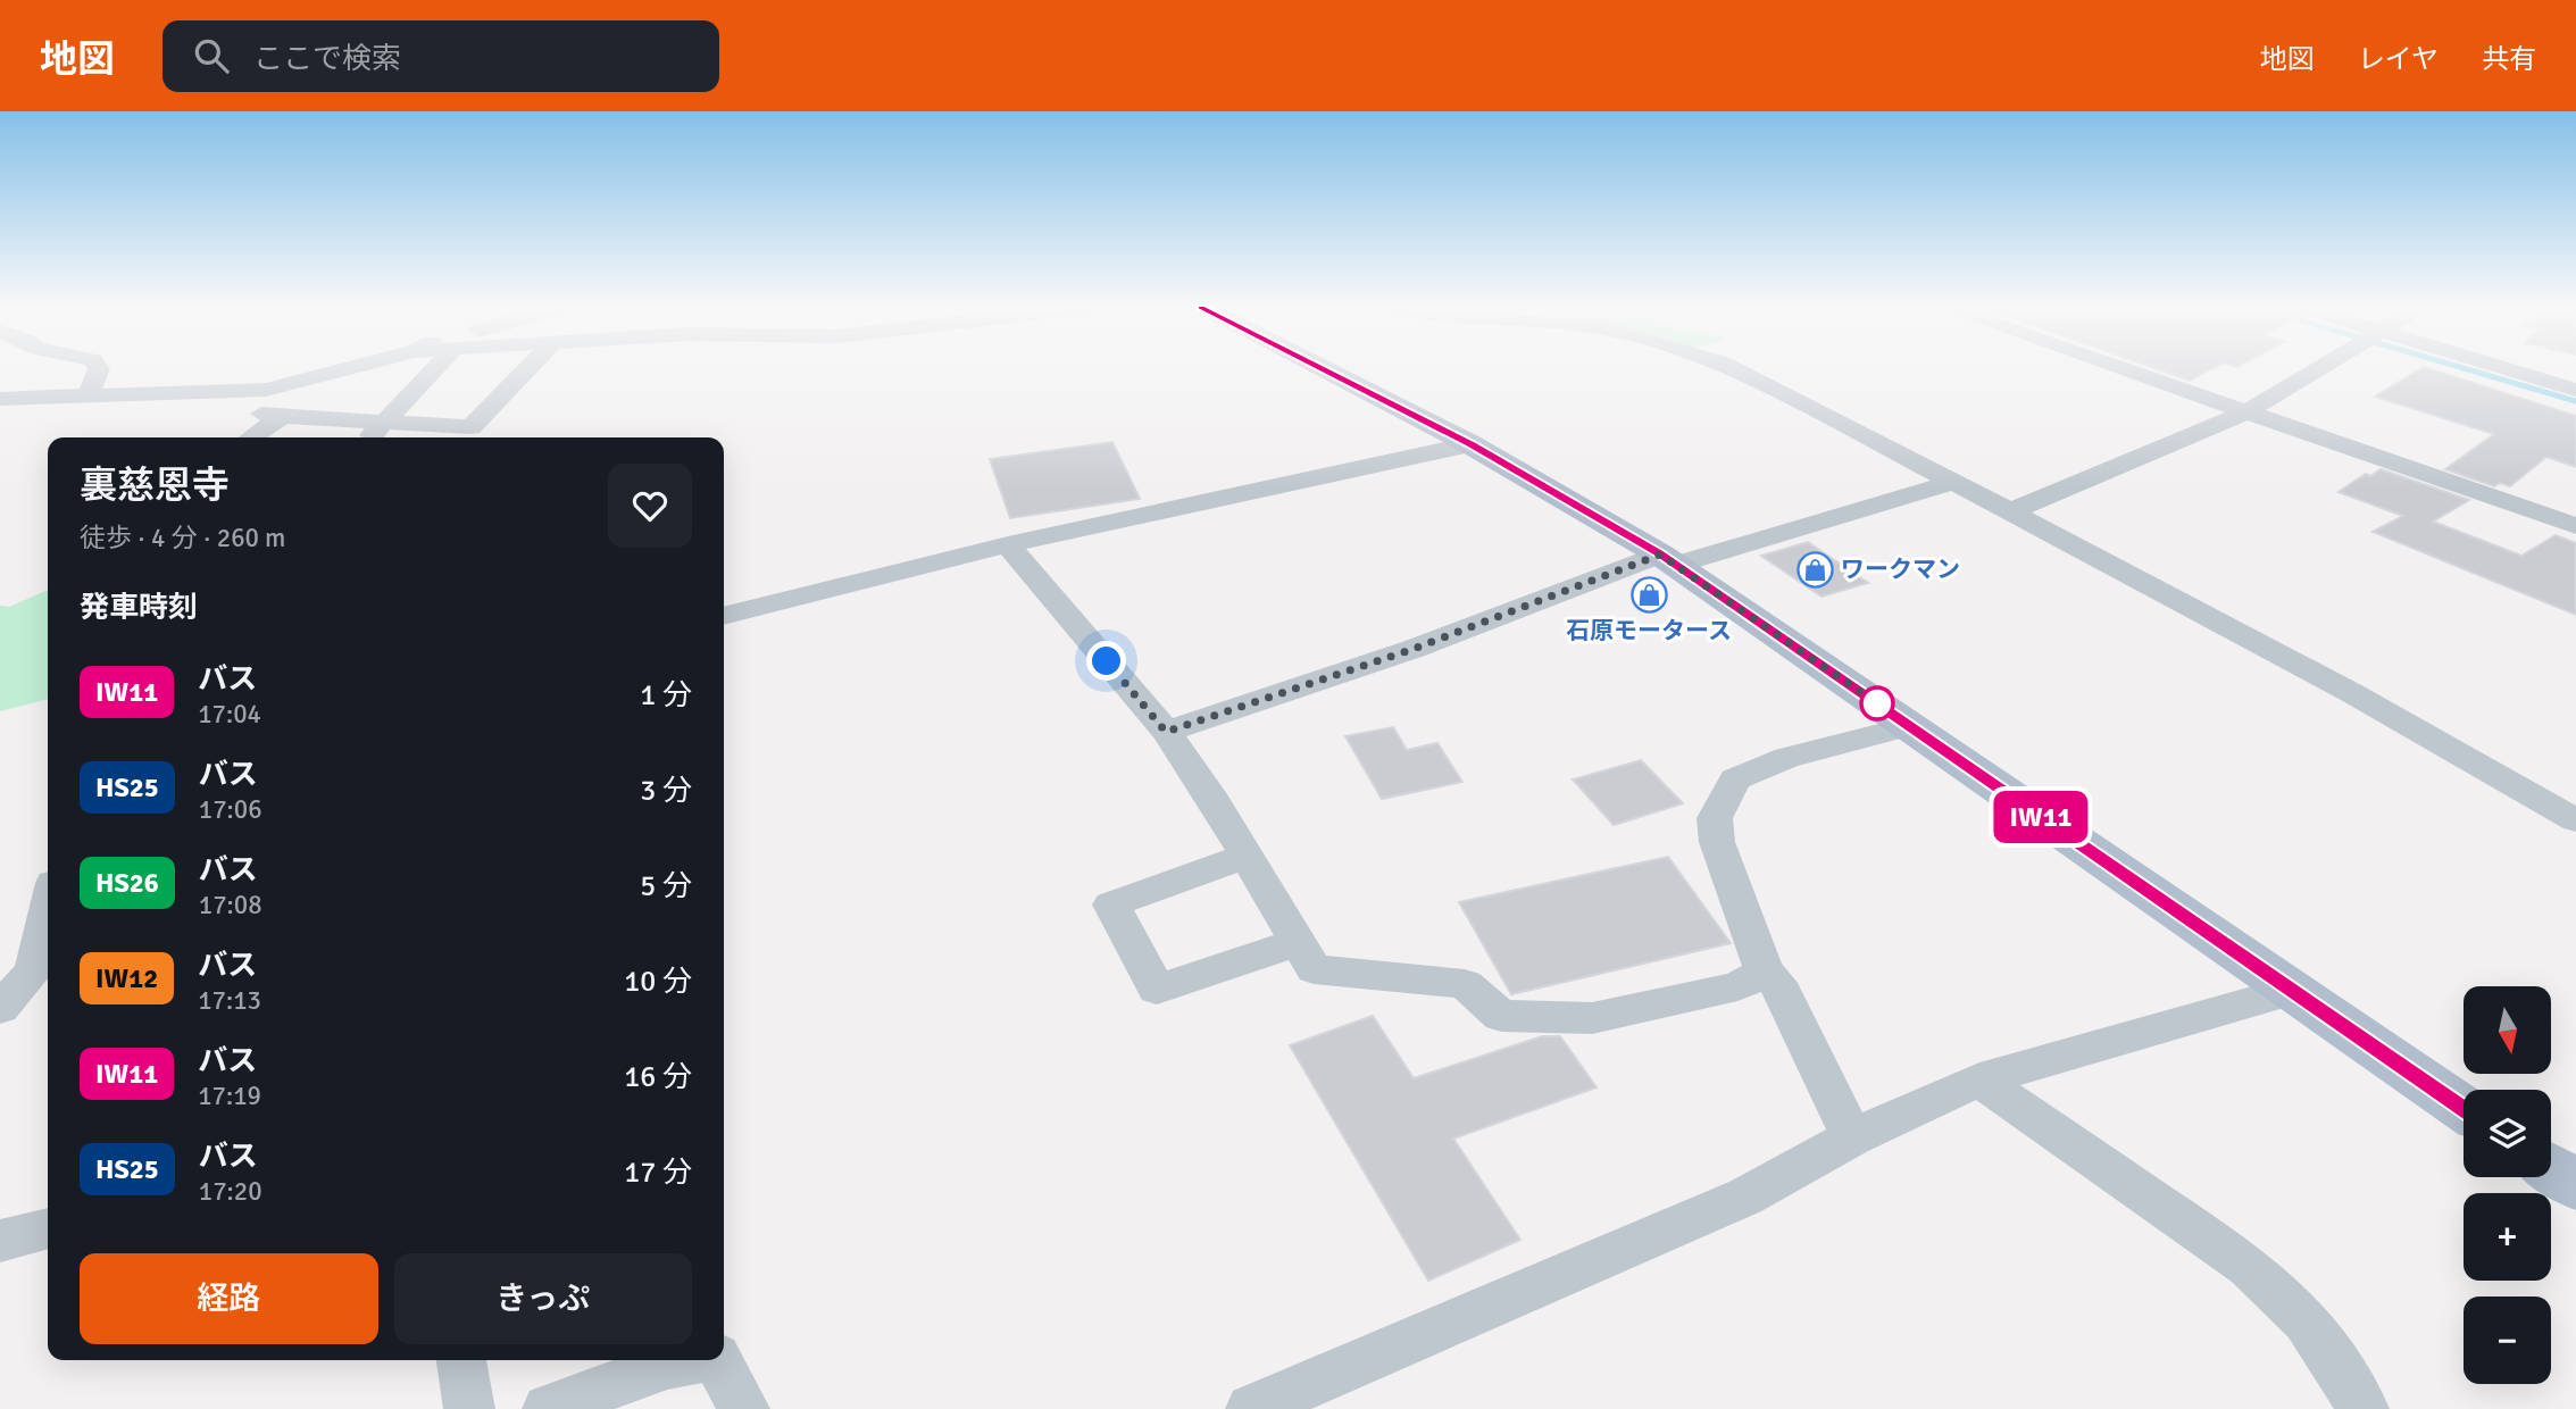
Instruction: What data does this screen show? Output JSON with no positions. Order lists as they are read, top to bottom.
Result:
{
  "places": {
    "shop": ["ワークマン", "石原モータース"]
  },
  "lines": ["bus line IW11"],
  "north": "bottom",
  "page": {
    "header": "地図",
    "search": "ここで検索",
    "nav": ["地図", "レイヤ", "共有"],
    "on_map": "IW11",
    "heading": [
      ["裏慈恩寺", "徒歩 · 4 分 · 260 m"],
      "発車時刻"
    ],
    "list": [
      {
        "mark": "IW11",
        "name": "バス",
        "note": "17:04",
        "value": "1 分"
      },
      {
        "mark": "HS25",
        "name": "バス",
        "note": "17:06",
        "value": "3 分"
      },
      {
        "mark": "HS26",
        "name": "バス",
        "note": "17:08",
        "value": "5 分"
      },
      {
        "mark": "IW12",
        "name": "バス",
        "note": "17:13",
        "value": "10 分"
      },
      {
        "mark": "IW11",
        "name": "バス",
        "note": "17:19",
        "value": "16 分"
      },
      {
        "mark": "HS25",
        "name": "バス",
        "note": "17:20",
        "value": "17 分"
      }
    ],
    "map_buttons": ["+", "−"],
    "buttons": ["経路", "きっぷ"]
  }
}
